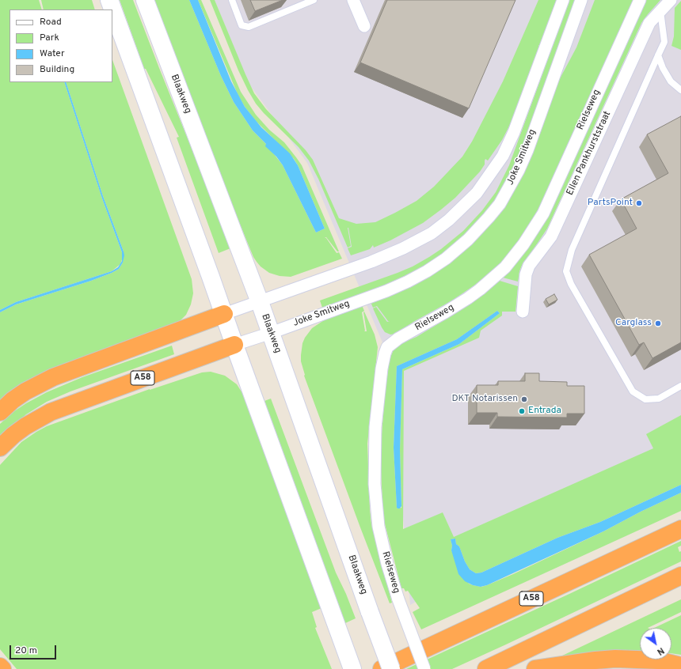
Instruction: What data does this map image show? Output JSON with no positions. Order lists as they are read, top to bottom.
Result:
{
  "streets": {
    "highway": ["A58"],
    "main road": ["Blaakweg"],
    "street": ["Rielseweg", "Ellen Pankhurststraat", "Joke Smitweg"]
  },
  "crossings": [
    ["Blaakweg", "Joke Smitweg"],
    ["Joke Smitweg", "A58"]
  ],
  "places": [
    "PartsPoint",
    "Carglass",
    "DKT Notarissen",
    "Entrada"
  ],
  "legend": [
    "Road",
    "Park",
    "Water",
    "Building"
  ],
  "scale_bar": "20 m",
  "north": "bottom right"
}
